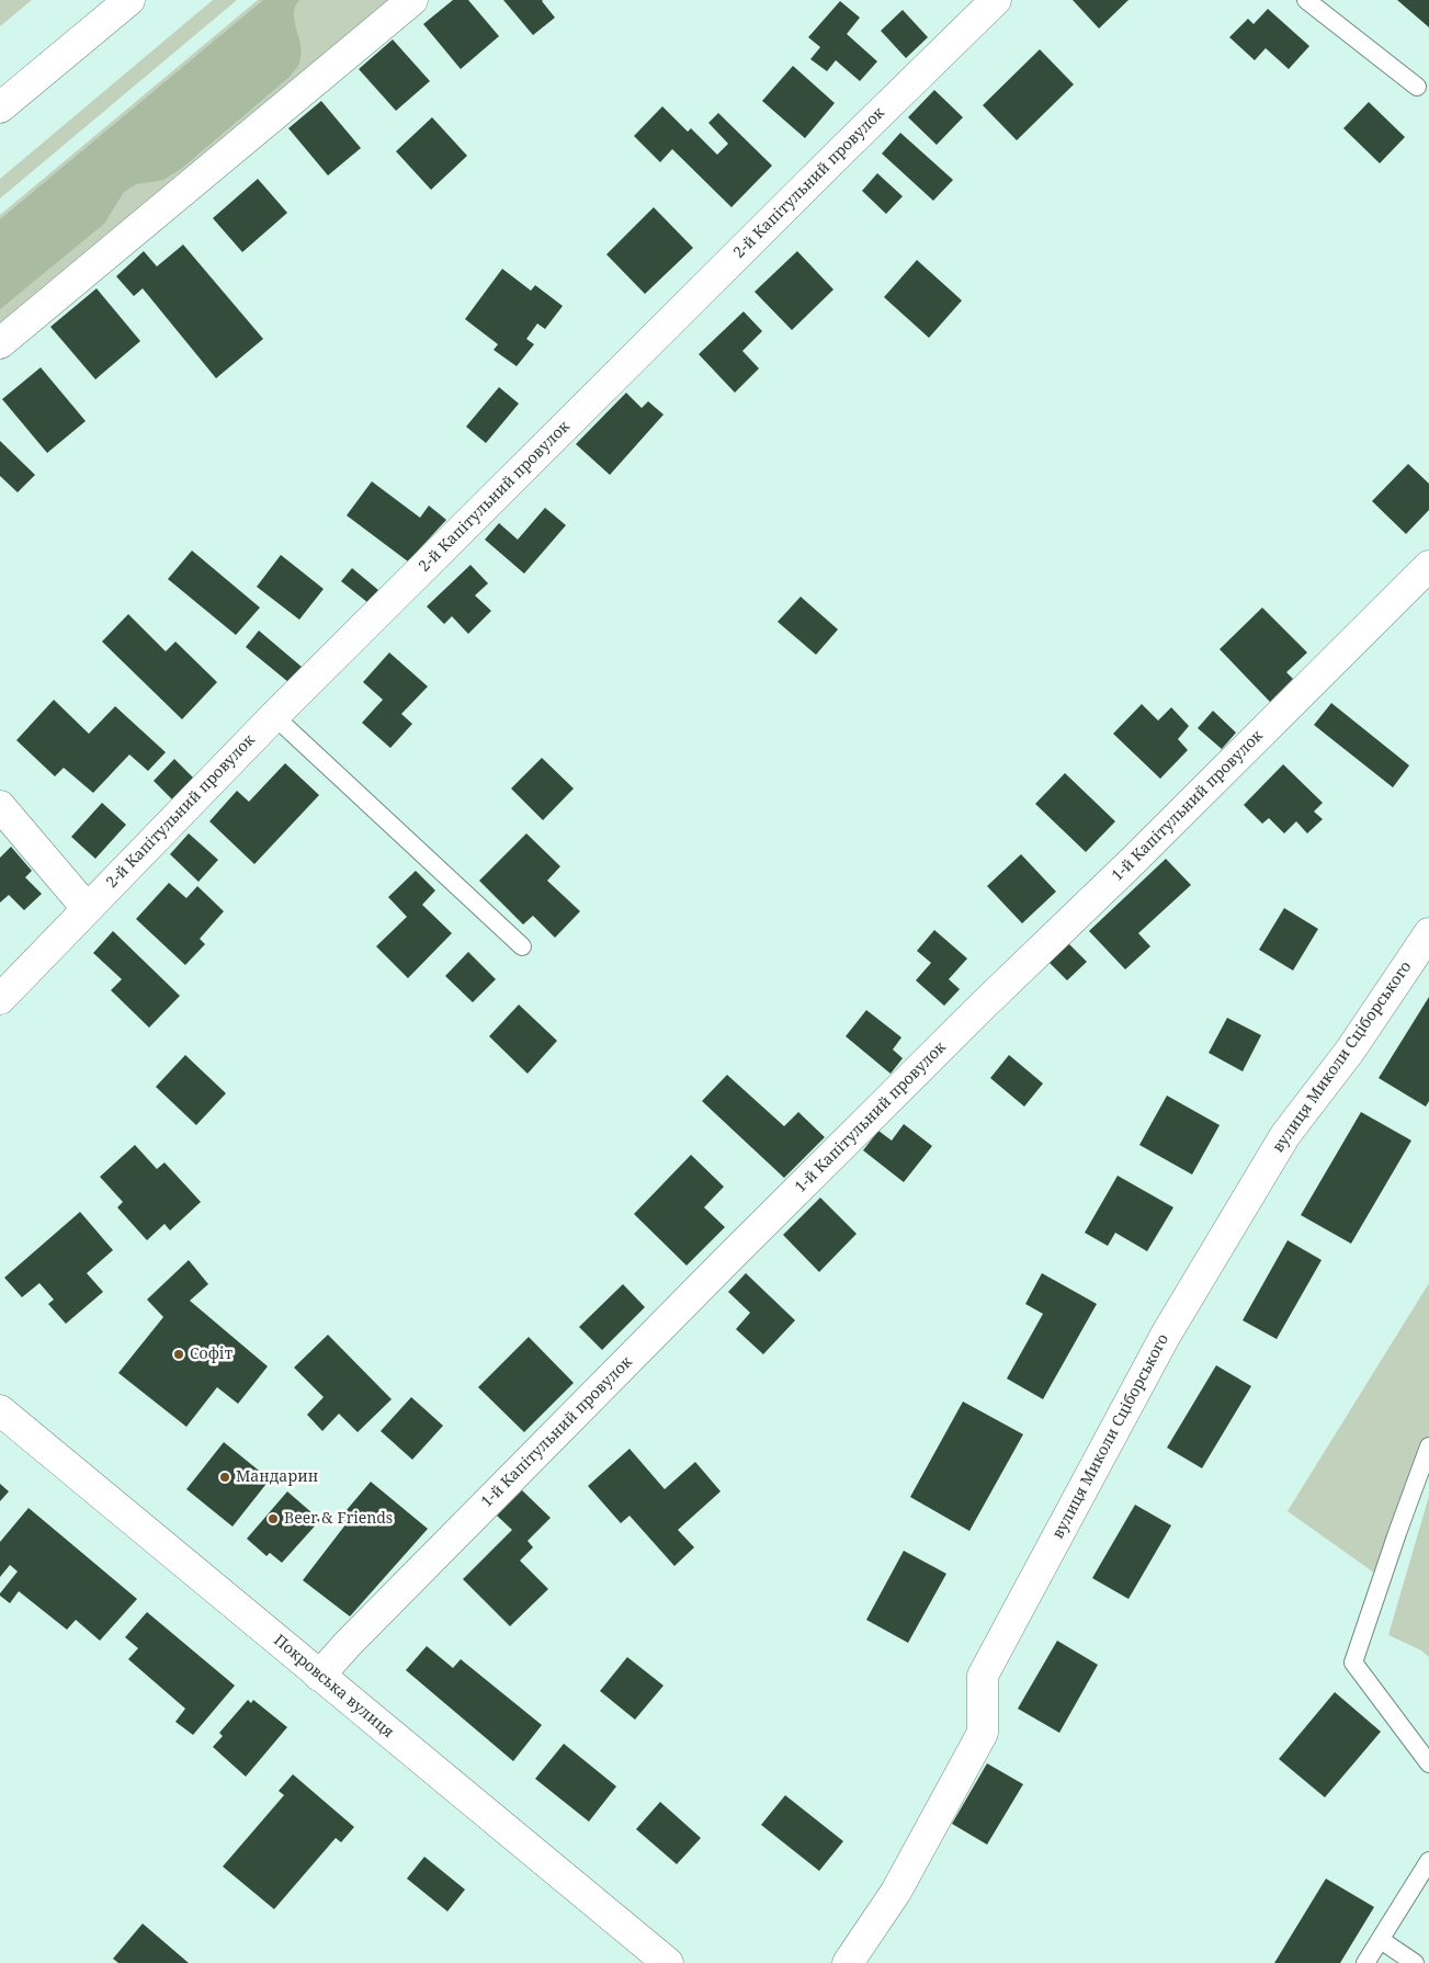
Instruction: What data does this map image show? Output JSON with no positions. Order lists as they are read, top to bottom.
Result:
{
  "streets": {
    "main road": [
      "2-й Капітульний провулок",
      "1-й Капітульний провулок",
      "вулиця Миколи Сціборського",
      "Покровська вулиця"
    ]
  },
  "crossings": [
    ["1-й Капітульний провулок", "Покровська вулиця"]
  ],
  "places": ["Софіт", "Мандарин", "Beer & Friends"]
}
